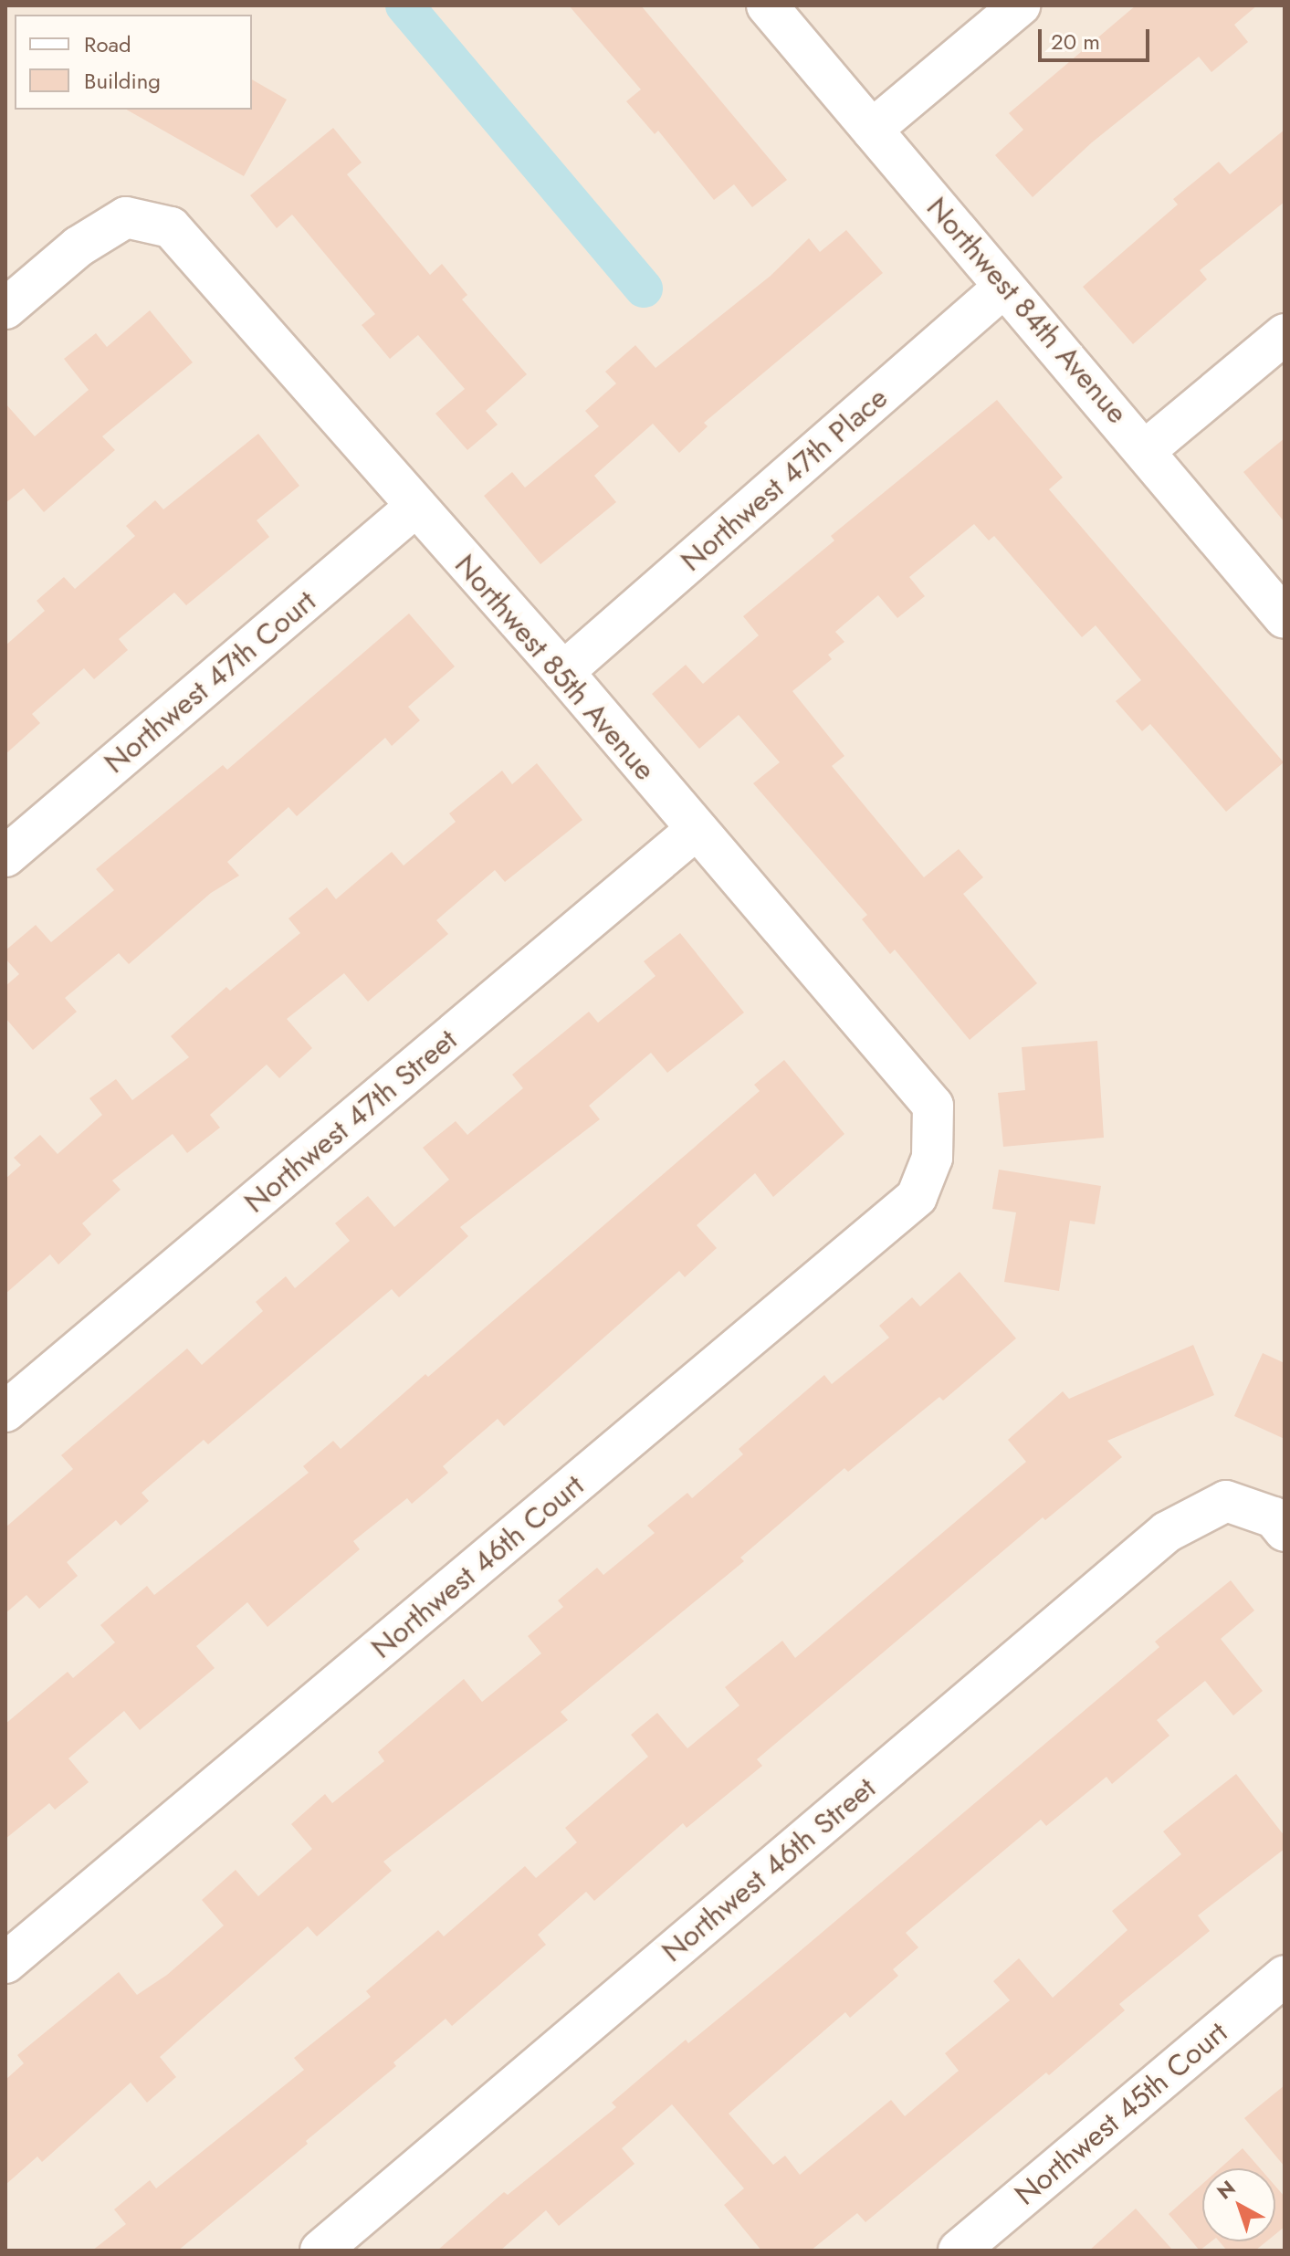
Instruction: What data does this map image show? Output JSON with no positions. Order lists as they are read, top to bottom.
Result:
{
  "streets": {
    "street": [
      "Northwest 84th Avenue",
      "Northwest 47th Place",
      "Northwest 85th Avenue",
      "Northwest 47th Court",
      "Northwest 47th Street",
      "Northwest 46th Court",
      "Northwest 46th Street",
      "Northwest 45th Court"
    ]
  },
  "crossings": [
    ["Northwest 84th Avenue", "Northwest 47th Place"],
    ["Northwest 47th Place", "Northwest 85th Avenue"],
    ["Northwest 85th Avenue", "Northwest 47th Court"],
    ["Northwest 85th Avenue", "Northwest 47th Street"],
    ["Northwest 85th Avenue", "Northwest 46th Court"]
  ],
  "legend": ["Road", "Building"],
  "scale_bar": "20 m",
  "north": "top left"
}
